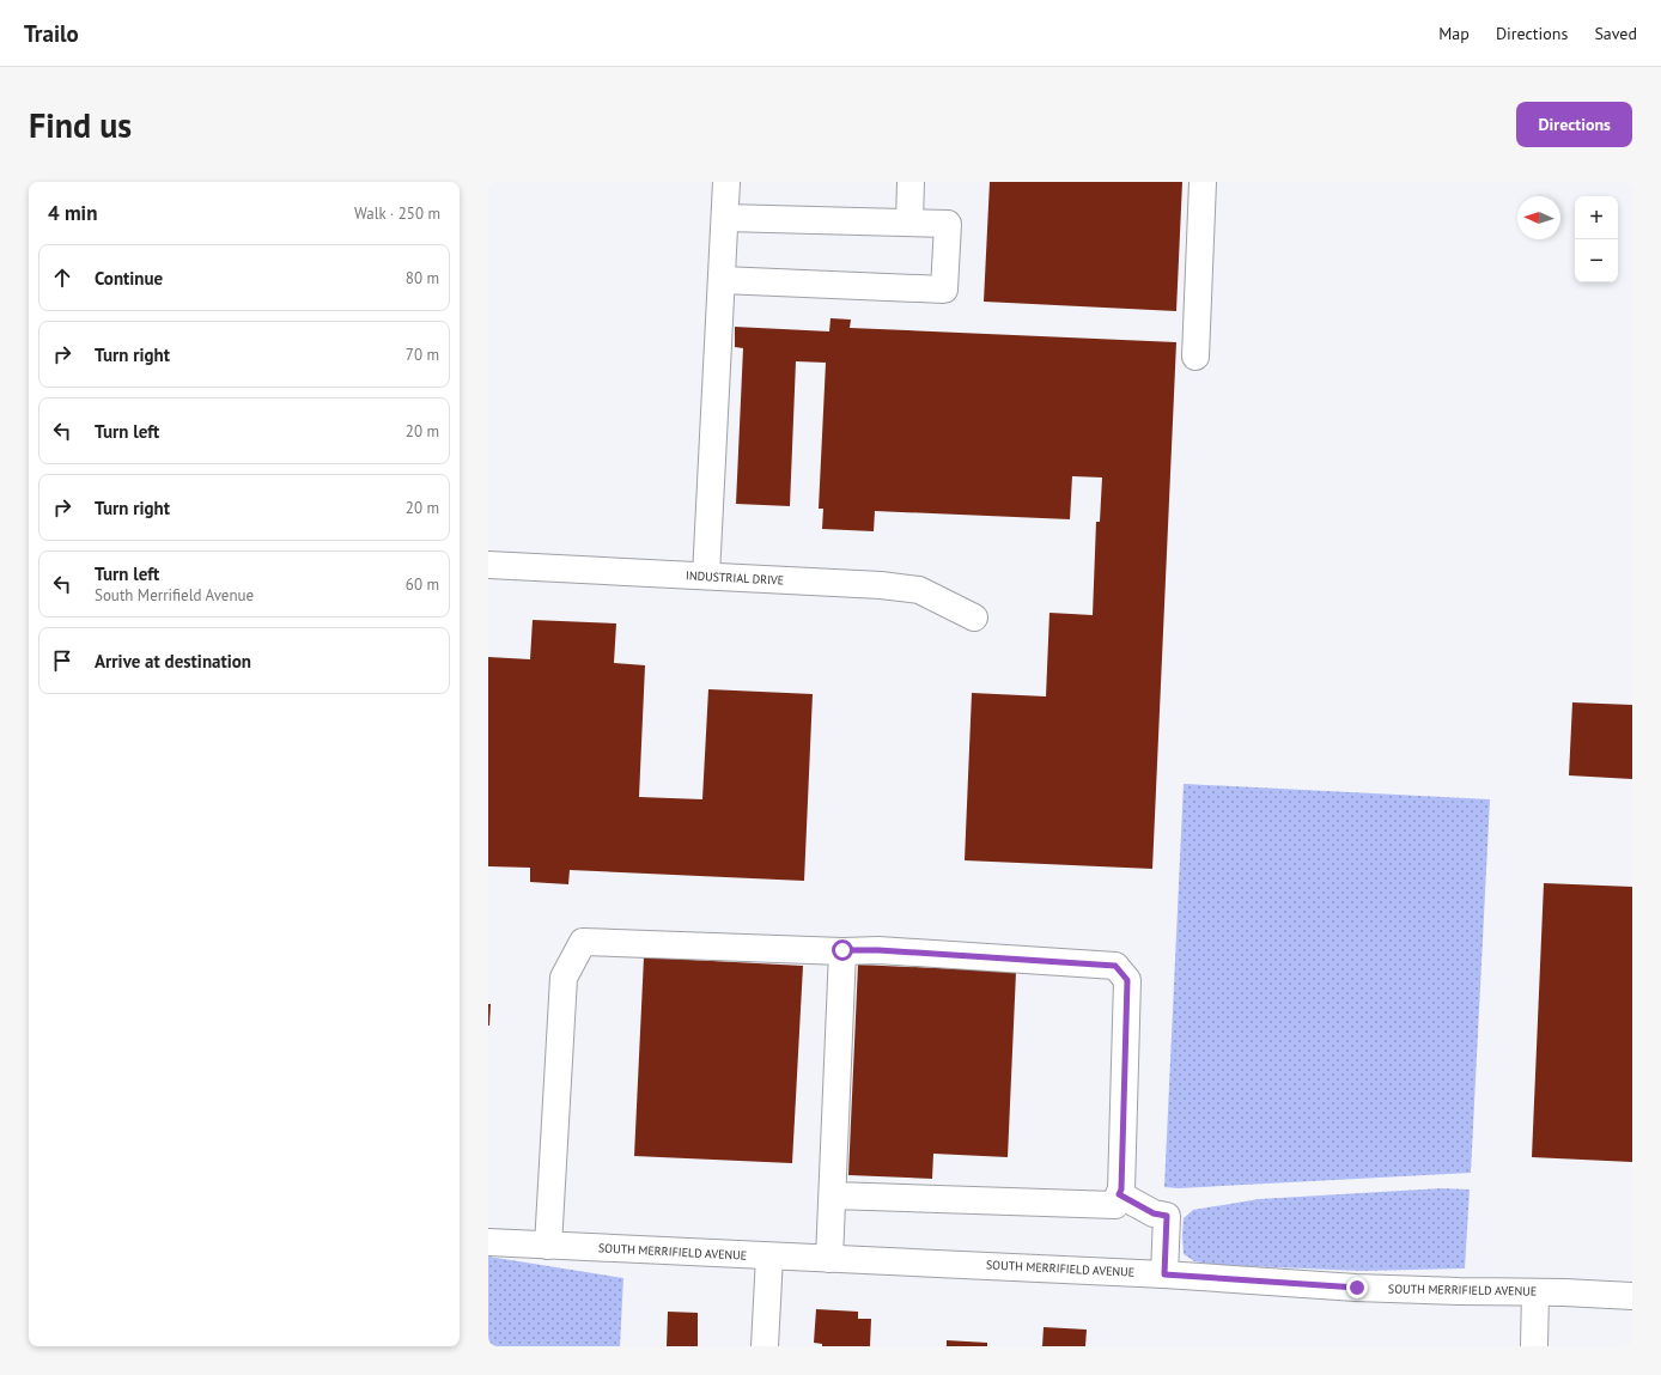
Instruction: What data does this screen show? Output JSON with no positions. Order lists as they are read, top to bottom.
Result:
{
  "streets": {
    "street": ["INDUSTRIAL DRIVE", "SOUTH MERRIFIELD AVENUE"]
  },
  "north": "left",
  "page": {
    "header": "Trailo",
    "nav": ["Map", "Directions", "Saved"],
    "buttons": "Directions",
    "title": "Find us",
    "heading": ["4 min", "Walk · 250 m"],
    "map_buttons": ["+", "−"],
    "list": [
      ["Continue", "80 m"],
      ["Turn right", "70 m"],
      ["Turn left", "20 m"],
      ["Turn right", "20 m"],
      ["Turn left", "South Merrifield Avenue", "60 m"],
      "Arrive at destination"
    ]
  }
}
